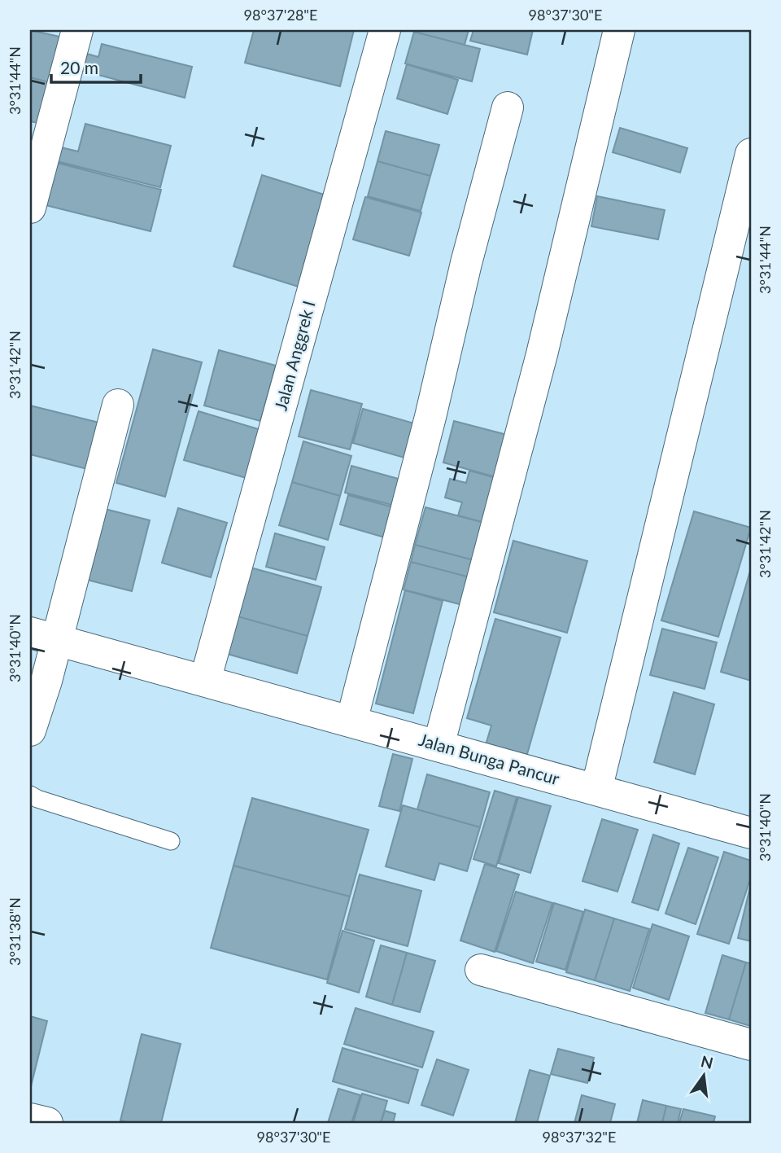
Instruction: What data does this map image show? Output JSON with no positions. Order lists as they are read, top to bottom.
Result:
{
  "streets": {
    "street": ["Jalan Anggrek I", "Jalan Bunga Pancur"]
  },
  "crossings": [
    ["Jalan Anggrek I", "Jalan Bunga Pancur"]
  ],
  "scale_bar": "20 m",
  "north": "top",
  "coordinates": [
    "98°37'28\"E",
    "98°37'30\"E",
    "3°31'44\"N",
    "3°31'42\"N",
    "3°31'40\"N",
    "3°31'38\"N",
    "98°37'32\"E"
  ]
}
